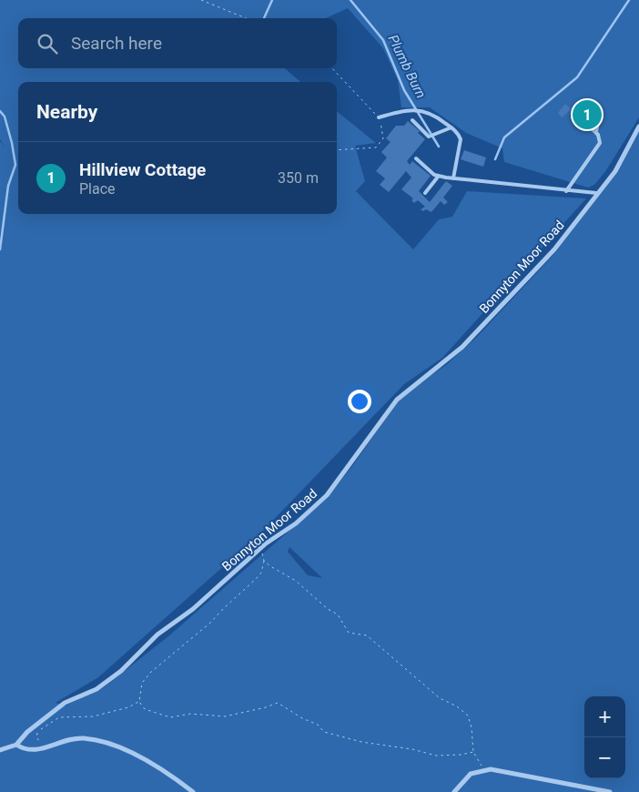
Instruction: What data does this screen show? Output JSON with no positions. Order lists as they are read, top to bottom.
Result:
{
  "streets": {
    "street": ["Bonnyton Moor Road"]
  },
  "water": ["Plumb Burn"],
  "page": {
    "search": "Search here",
    "heading": "Nearby",
    "pins": "1",
    "list": [
      {
        "mark": "1",
        "name": "Hillview Cottage",
        "note": "Place",
        "value": "350 m"
      }
    ],
    "map_buttons": ["+", "−"]
  }
}
